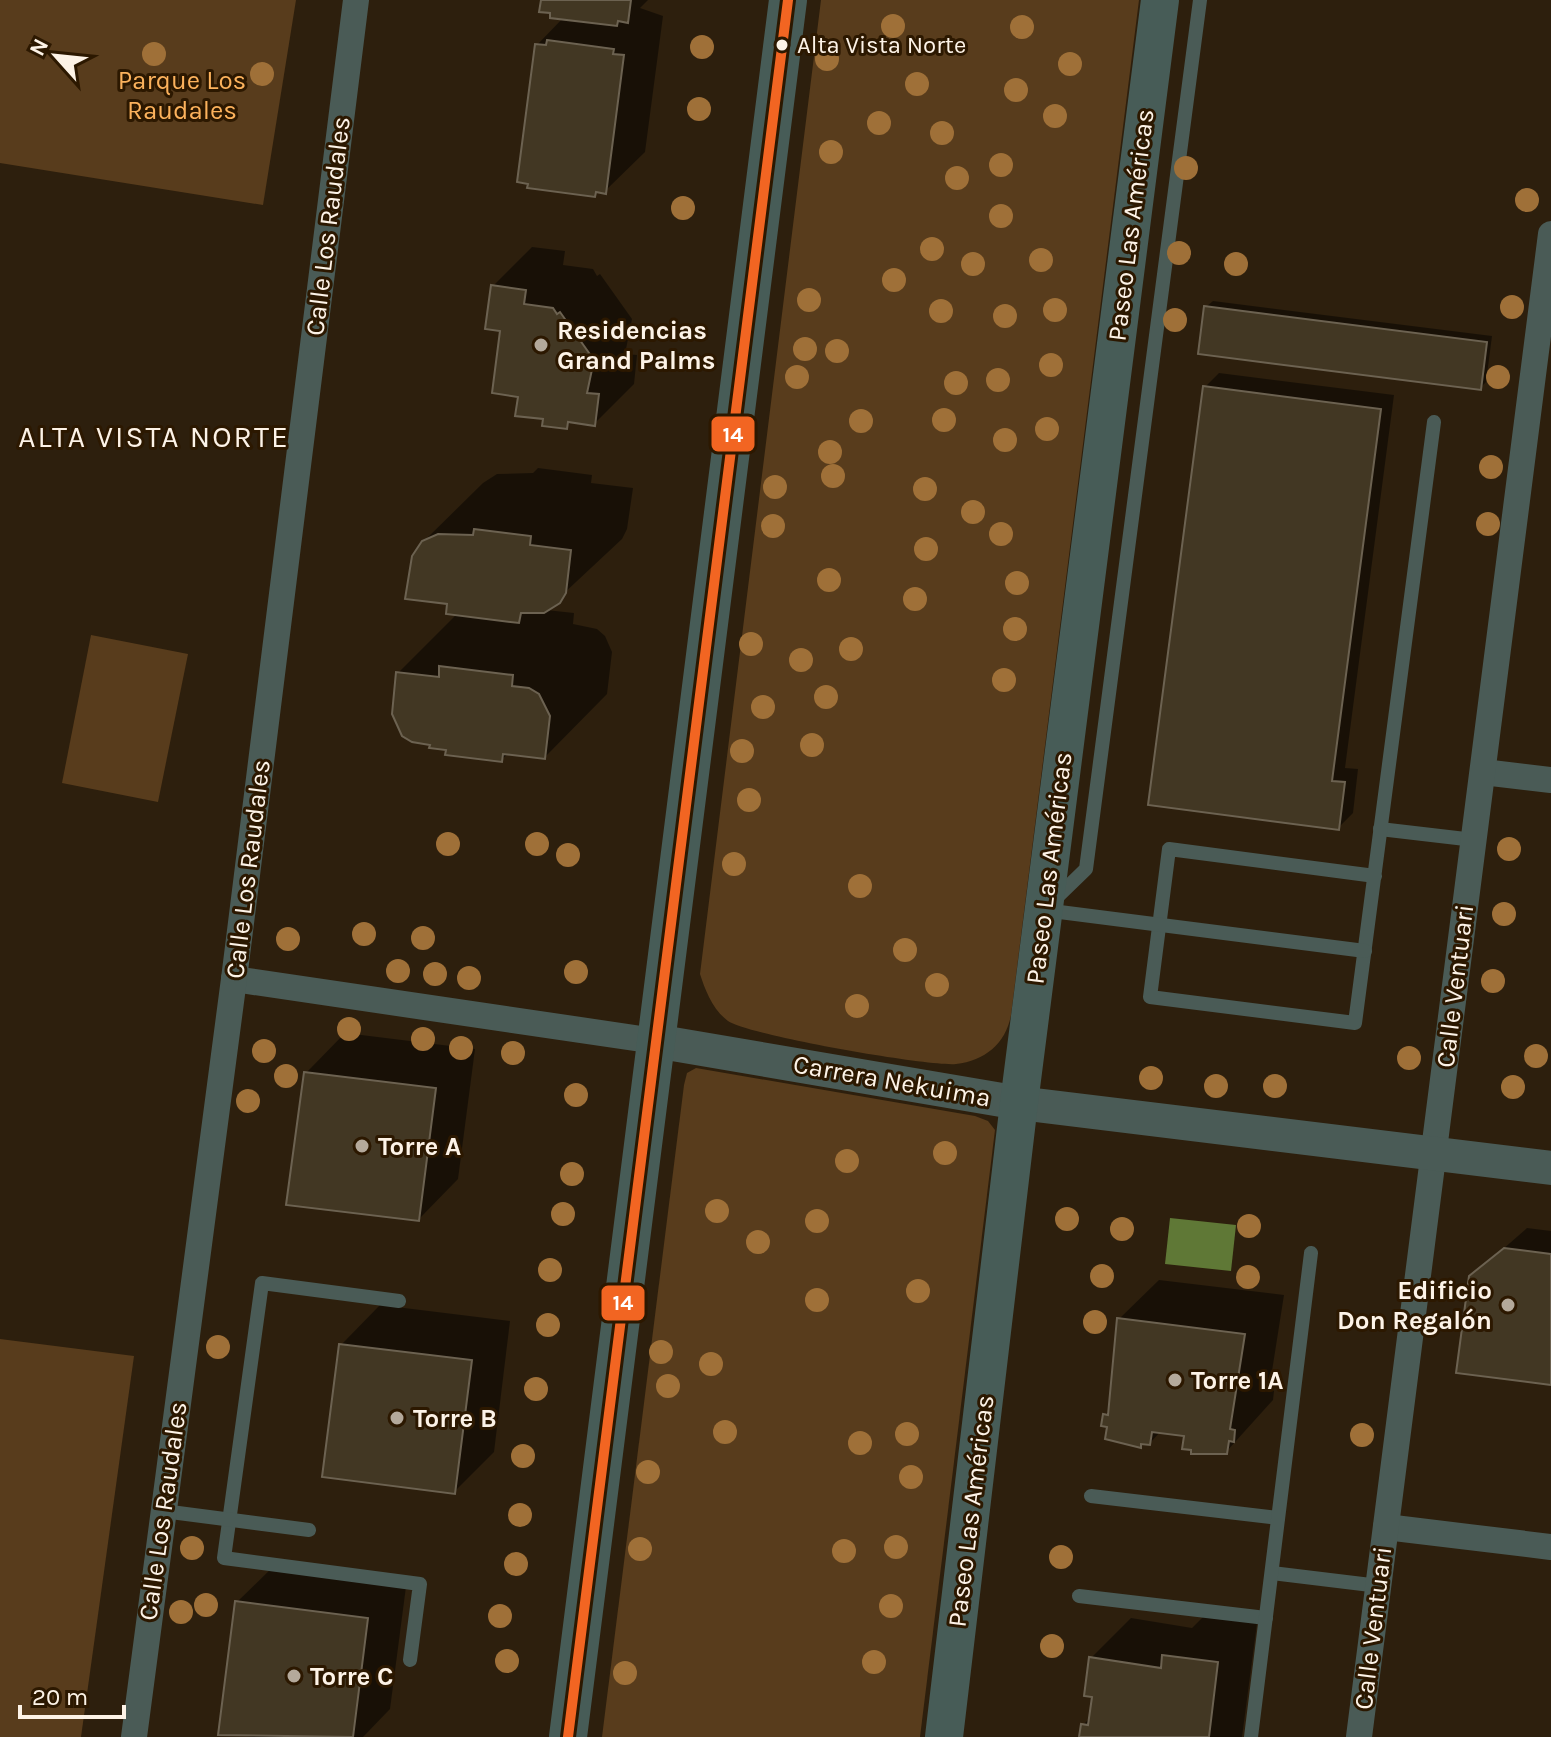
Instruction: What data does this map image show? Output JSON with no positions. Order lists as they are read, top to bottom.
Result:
{
  "streets": {
    "main road": ["Paseo Las Américas"],
    "street": ["Calle Los Raudales", "Calle Ventuari", "Carrera Nekuima"]
  },
  "crossings": [
    ["Paseo Las Américas", "Carrera Nekuima"],
    ["Calle Los Raudales", "Carrera Nekuima"],
    ["Calle Ventuari", "Carrera Nekuima"]
  ],
  "districts": ["ALTA VISTA NORTE"],
  "parks": ["Parque Los Raudales"],
  "places": [
    "Alta Vista Norte",
    "Residencias Grand Palms",
    "Torre A",
    "Edificio Don Regalón",
    "Torre 1A",
    "Torre B",
    "Torre C"
  ],
  "lines": ["transit line 14"],
  "scale_bar": "20 m",
  "north": "top left"
}
